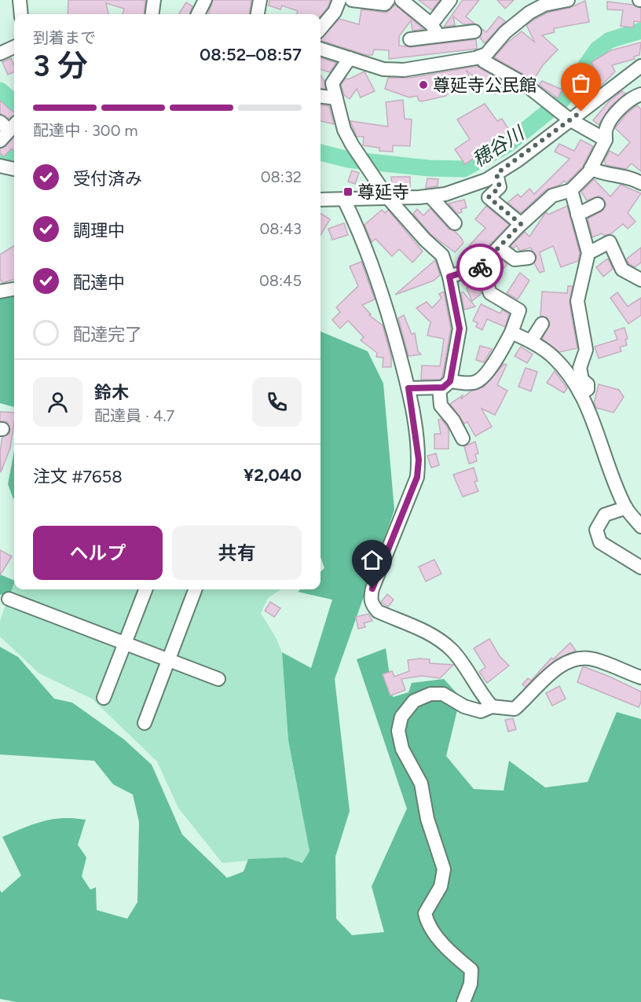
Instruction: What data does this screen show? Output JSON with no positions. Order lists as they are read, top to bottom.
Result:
{
  "water": ["穂谷川"],
  "places": {
    "other": ["尊延寺公民館"],
    "transit": ["尊延寺"]
  },
  "page": {
    "heading": ["3 分", "到着まで", "08:52–08:57"],
    "panel": [
      "鈴木",
      "配達員 · 4.7",
      "注文 #7658",
      "¥2,040"
    ],
    "bar": "配達中 · 300 m",
    "list": [
      ["受付済み", "08:32"],
      ["調理中", "08:43"],
      ["配達中", "08:45"],
      "配達完了"
    ],
    "buttons": ["ヘルプ", "共有"]
  }
}
